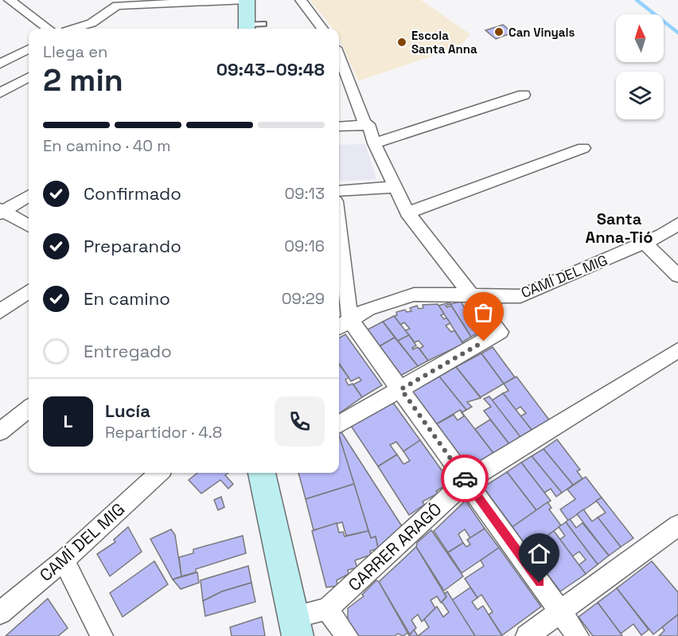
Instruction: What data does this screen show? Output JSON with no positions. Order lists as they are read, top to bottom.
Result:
{
  "streets": {
    "street": ["CAMÍ DEL MIG", "CARRER ARAGÓ"]
  },
  "districts": ["Santa Anna-Tió"],
  "places": ["Can Vinyals", "Escola Santa Anna"],
  "north": "top",
  "page": {
    "heading": ["2 min", "Llega en", "09:43–09:48"],
    "panel": ["Lucía", "Repartidor · 4.8"],
    "bar": "En camino · 40 m",
    "list": [
      ["Confirmado", "09:13"],
      ["Preparando", "09:16"],
      ["En camino", "09:29"],
      "Entregado"
    ],
    "round": "L"
  }
}
